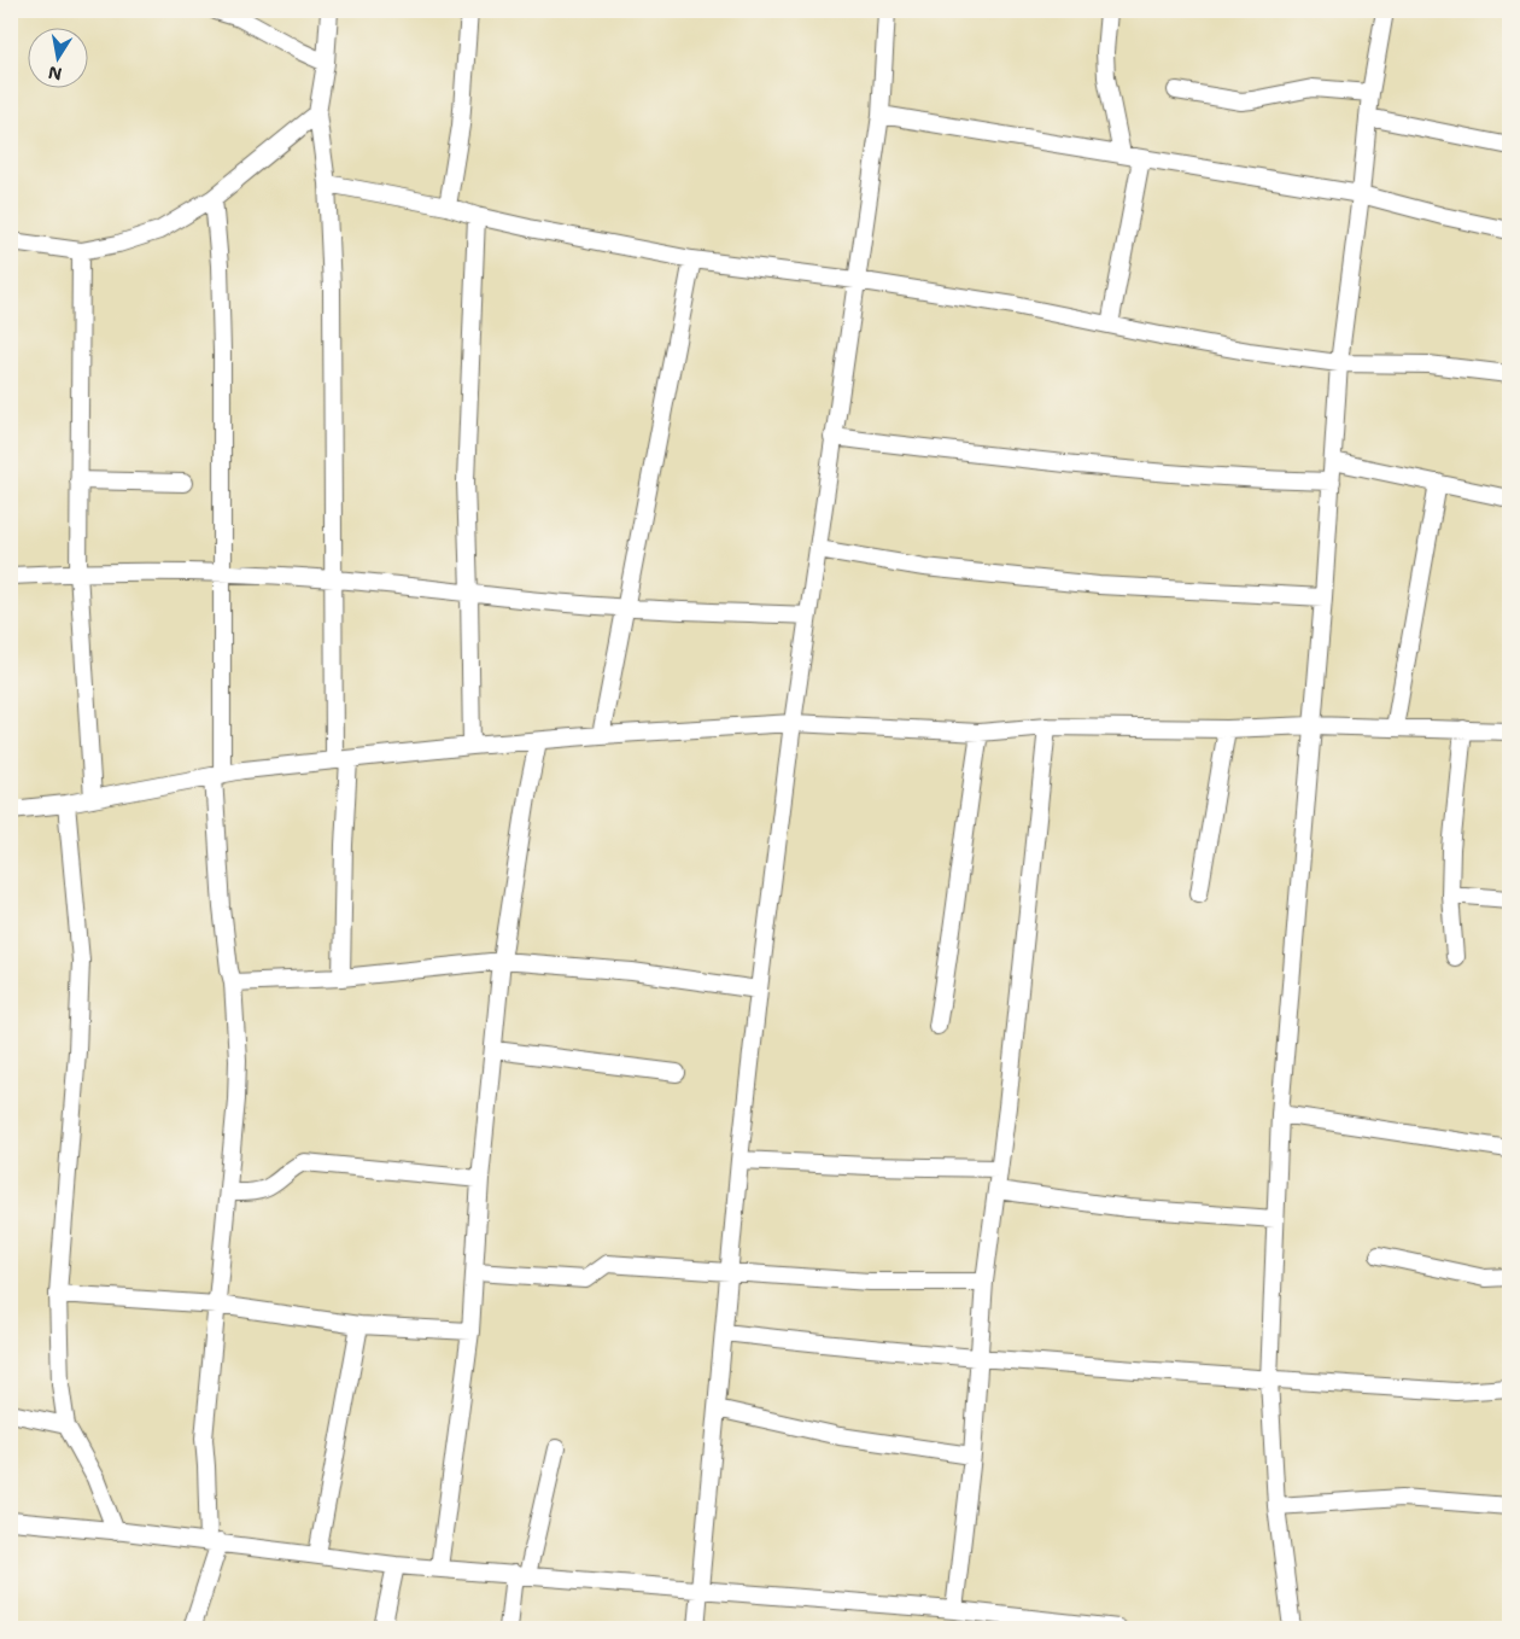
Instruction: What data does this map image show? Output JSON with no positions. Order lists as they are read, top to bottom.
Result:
{
  "north": "bottom"
}
